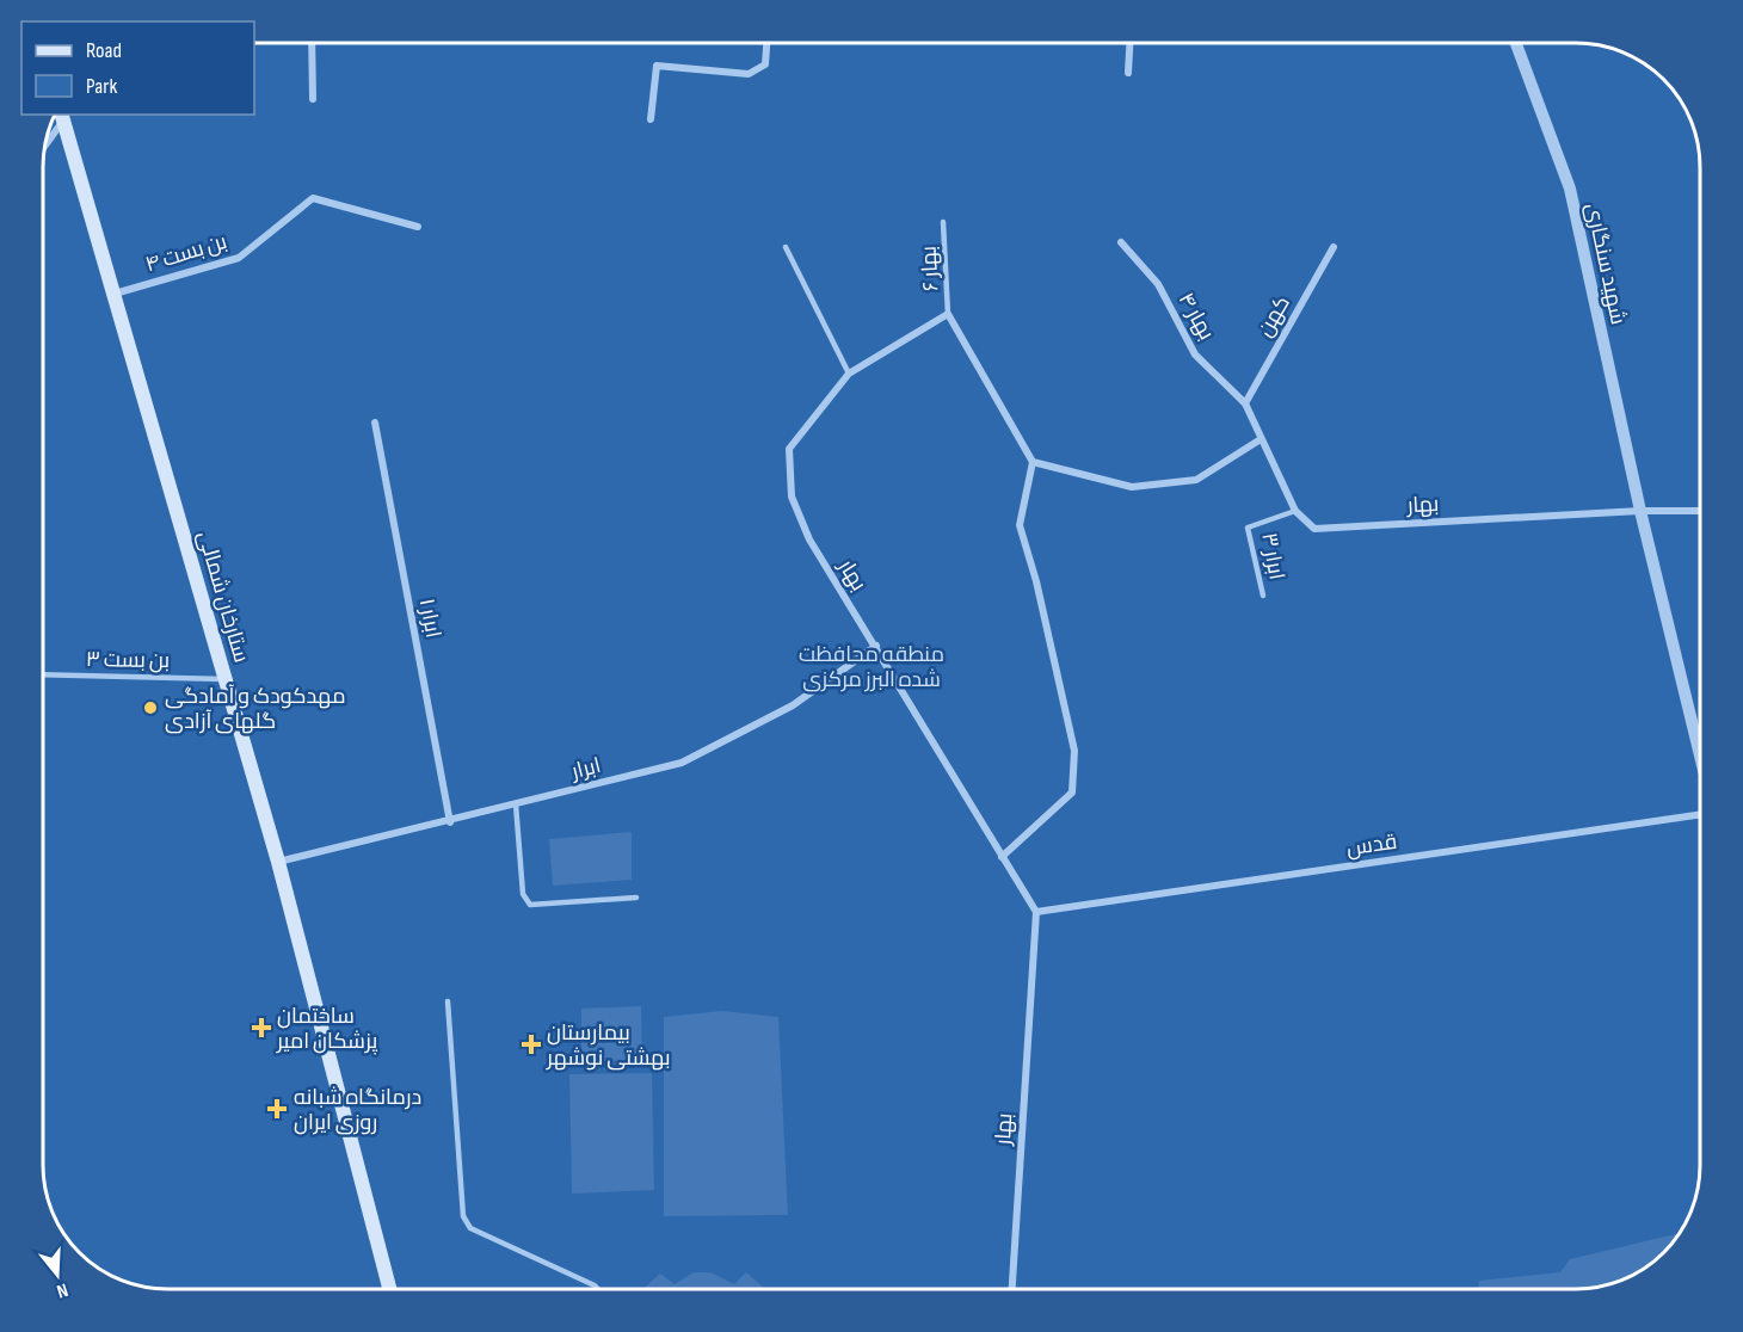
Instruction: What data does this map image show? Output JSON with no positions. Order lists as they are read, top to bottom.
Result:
{
  "streets": {
    "main road": ["ستارخان شمالی"],
    "street": [
      "بن بست ۴",
      "شهید سنگاری",
      "بهار ۴",
      "کهن",
      "بهار",
      "ابرار ۱",
      "ابرار",
      "قدس"
    ],
    "lane": ["بهار ۶", "ابرار ۳", "بن بست ۳"]
  },
  "crossings": [
    ["بن بست ۴", "ستارخان شمالی"],
    ["شهید سنگاری", "بهار"],
    ["بهار ۶", "بهار"],
    ["بهار ۴", "کهن"],
    ["بهار", "ابرار ۳"],
    ["بهار", "ابرار"],
    ["بهار", "قدس"],
    ["ستارخان شمالی", "بن بست ۳"],
    ["ستارخان شمالی", "ابرار"],
    ["ابرار ۱", "ابرار"]
  ],
  "parks": ["منطقه محافظت شده البرز مرکزی"],
  "places": {
    "other": ["مهدکودک و آمادگی گلهای آزادی"],
    "health": ["ساختمان پزشکان امیر", "بیمارستان بهشتی نوشهر", "درمانگاه شبانه روزی ایران"]
  },
  "legend": ["Road", "Park"],
  "north": "bottom"
}
